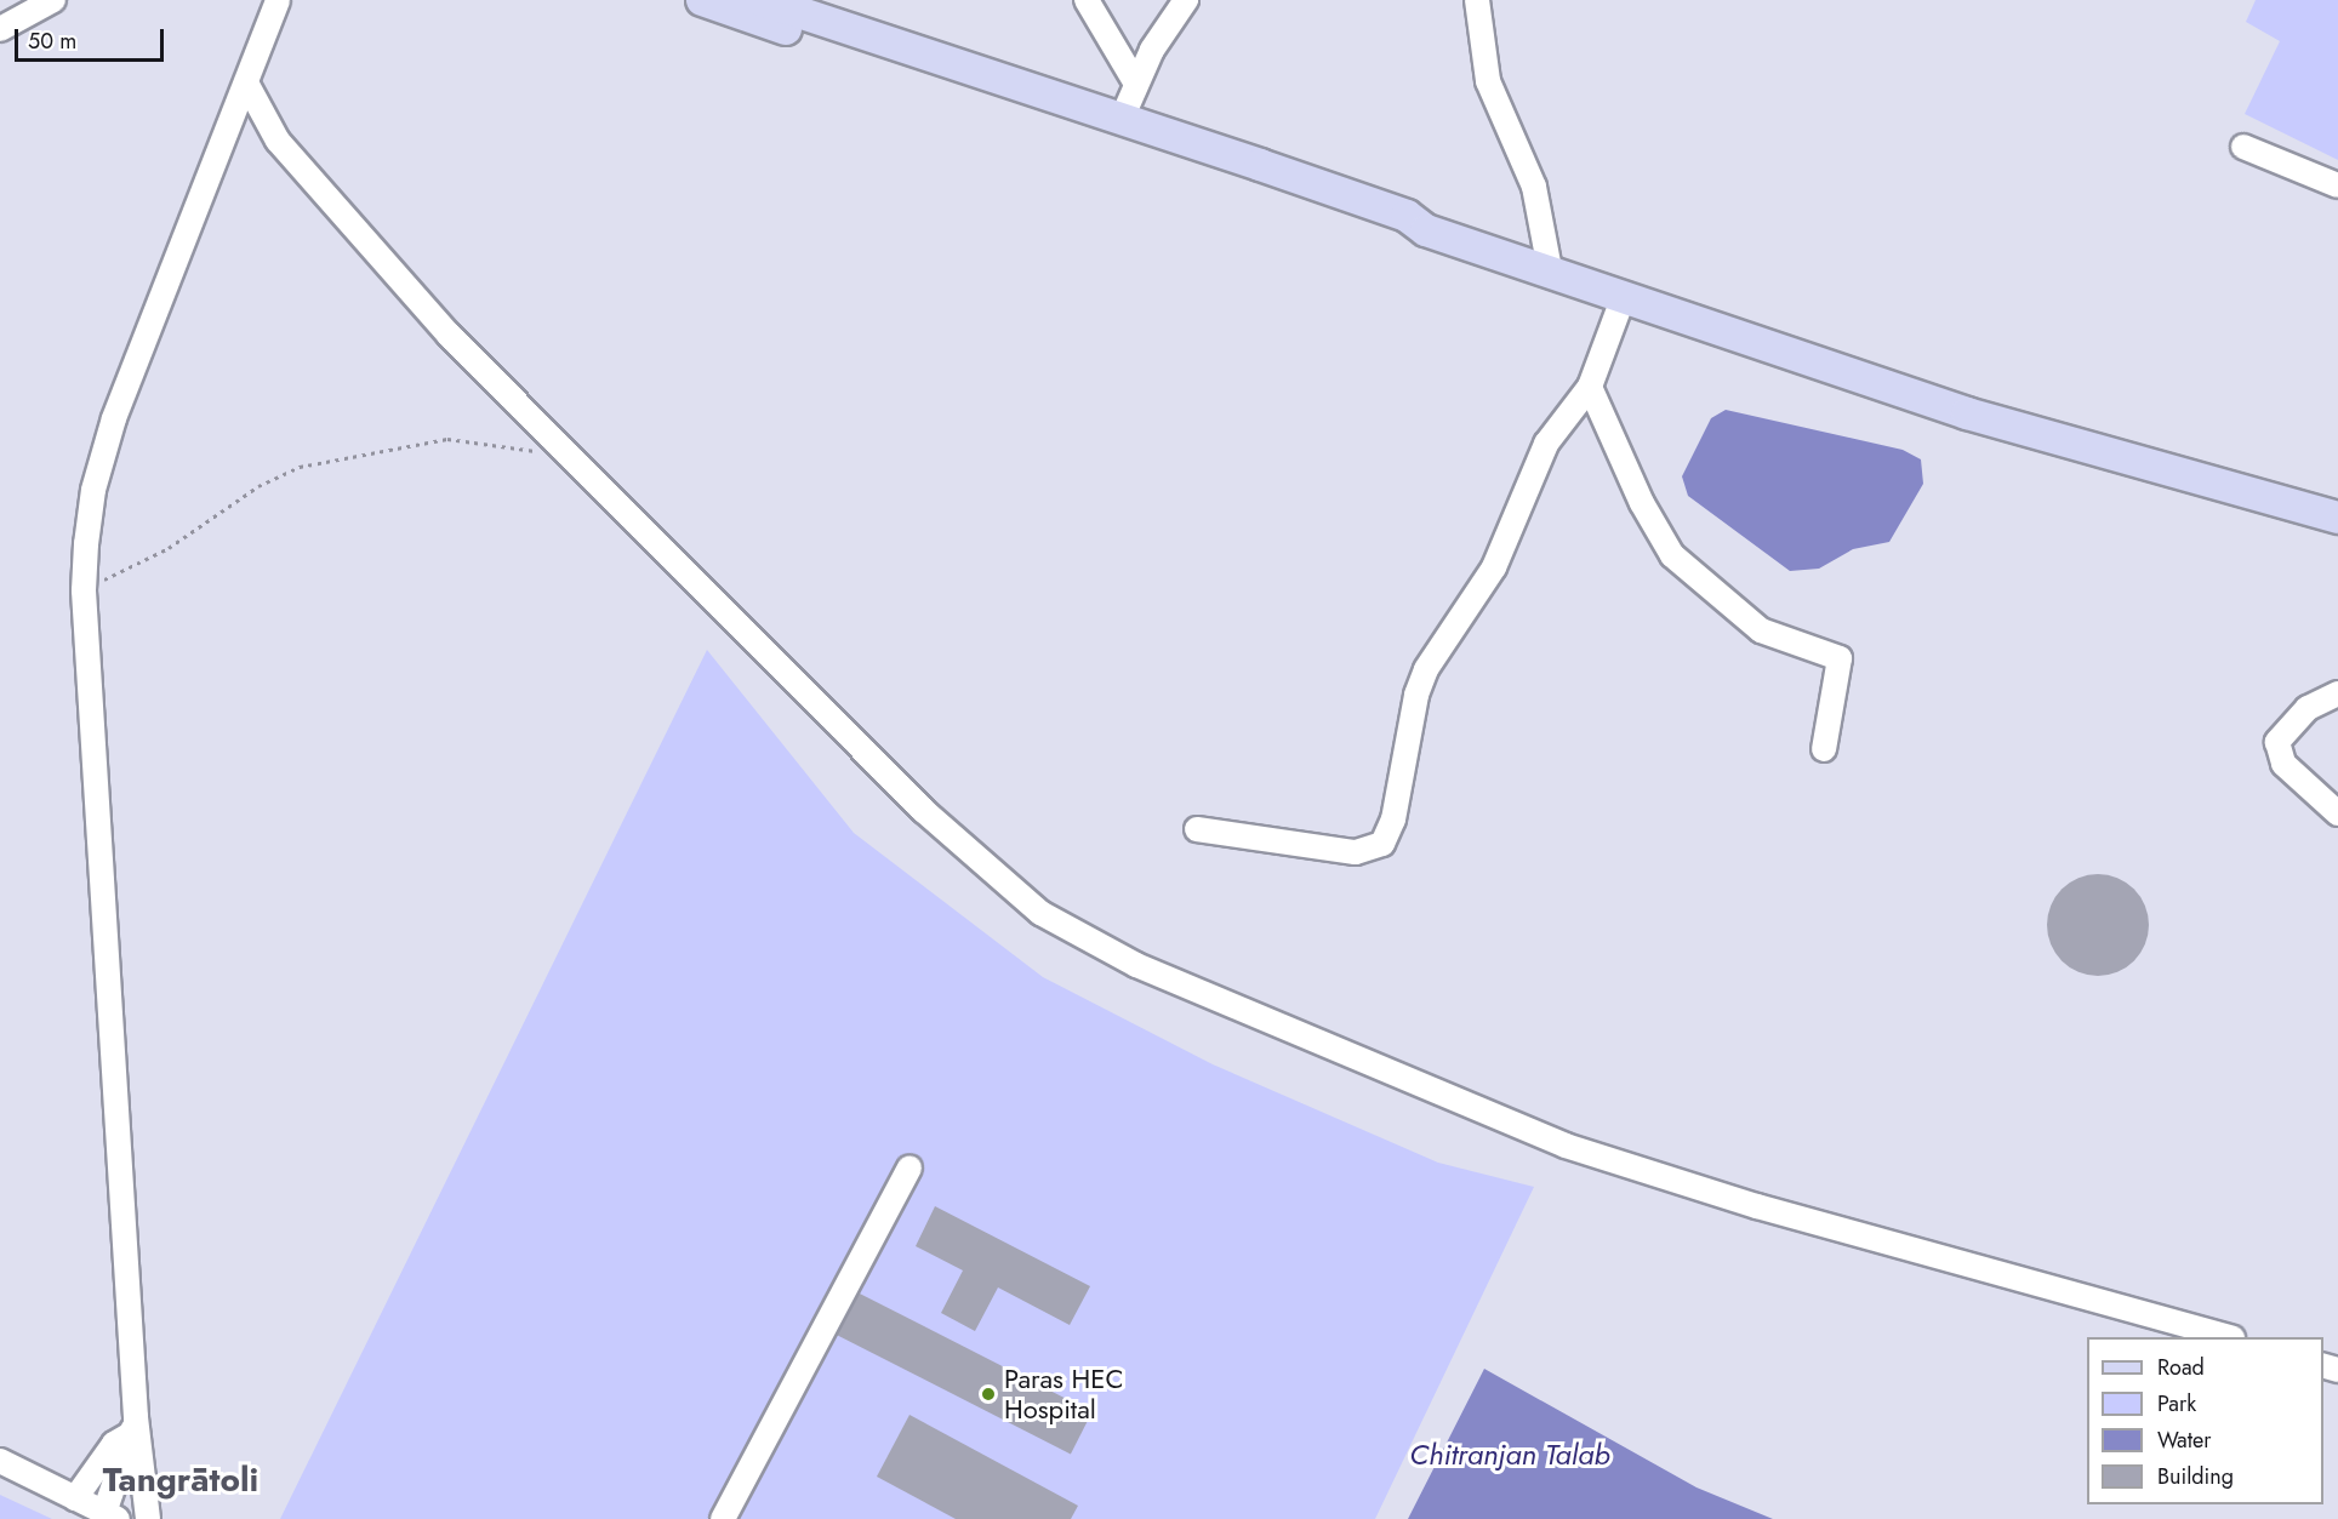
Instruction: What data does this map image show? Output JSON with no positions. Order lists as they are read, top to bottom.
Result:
{
  "districts": ["Tangrātoli"],
  "water": ["Chitranjan Talab"],
  "places": ["Paras HEC Hospital"],
  "legend": [
    "Road",
    "Park",
    "Water",
    "Building"
  ],
  "scale_bar": "50 m"
}
